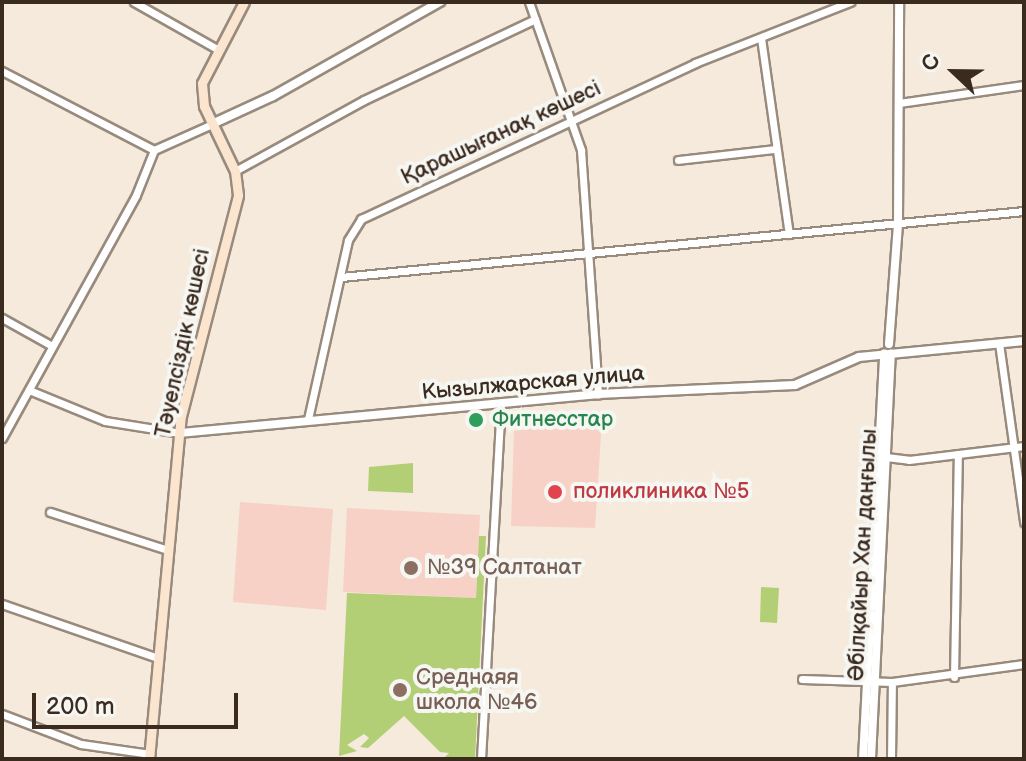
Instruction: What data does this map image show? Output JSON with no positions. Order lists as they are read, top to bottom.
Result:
{
  "streets": {
    "main road": ["Тәуелсіздік көшесі"],
    "street": ["Қарашығанақ көшесі", "Кызылжарская улица", "Әбілқайыр Хан даңғылы"]
  },
  "crossings": [
    ["Қарашығанақ көшесі", "Кызылжарская улица"],
    ["Тәуелсіздік көшесі", "Кызылжарская улица"],
    ["Кызылжарская улица", "Әбілқайыр Хан даңғылы"]
  ],
  "places": [
    "Фитнесстар",
    "поликлиника №5",
    "№39 Салтанат",
    "Среднаяя школа №46"
  ],
  "scale_bar": "200 m",
  "north": "left"
}
